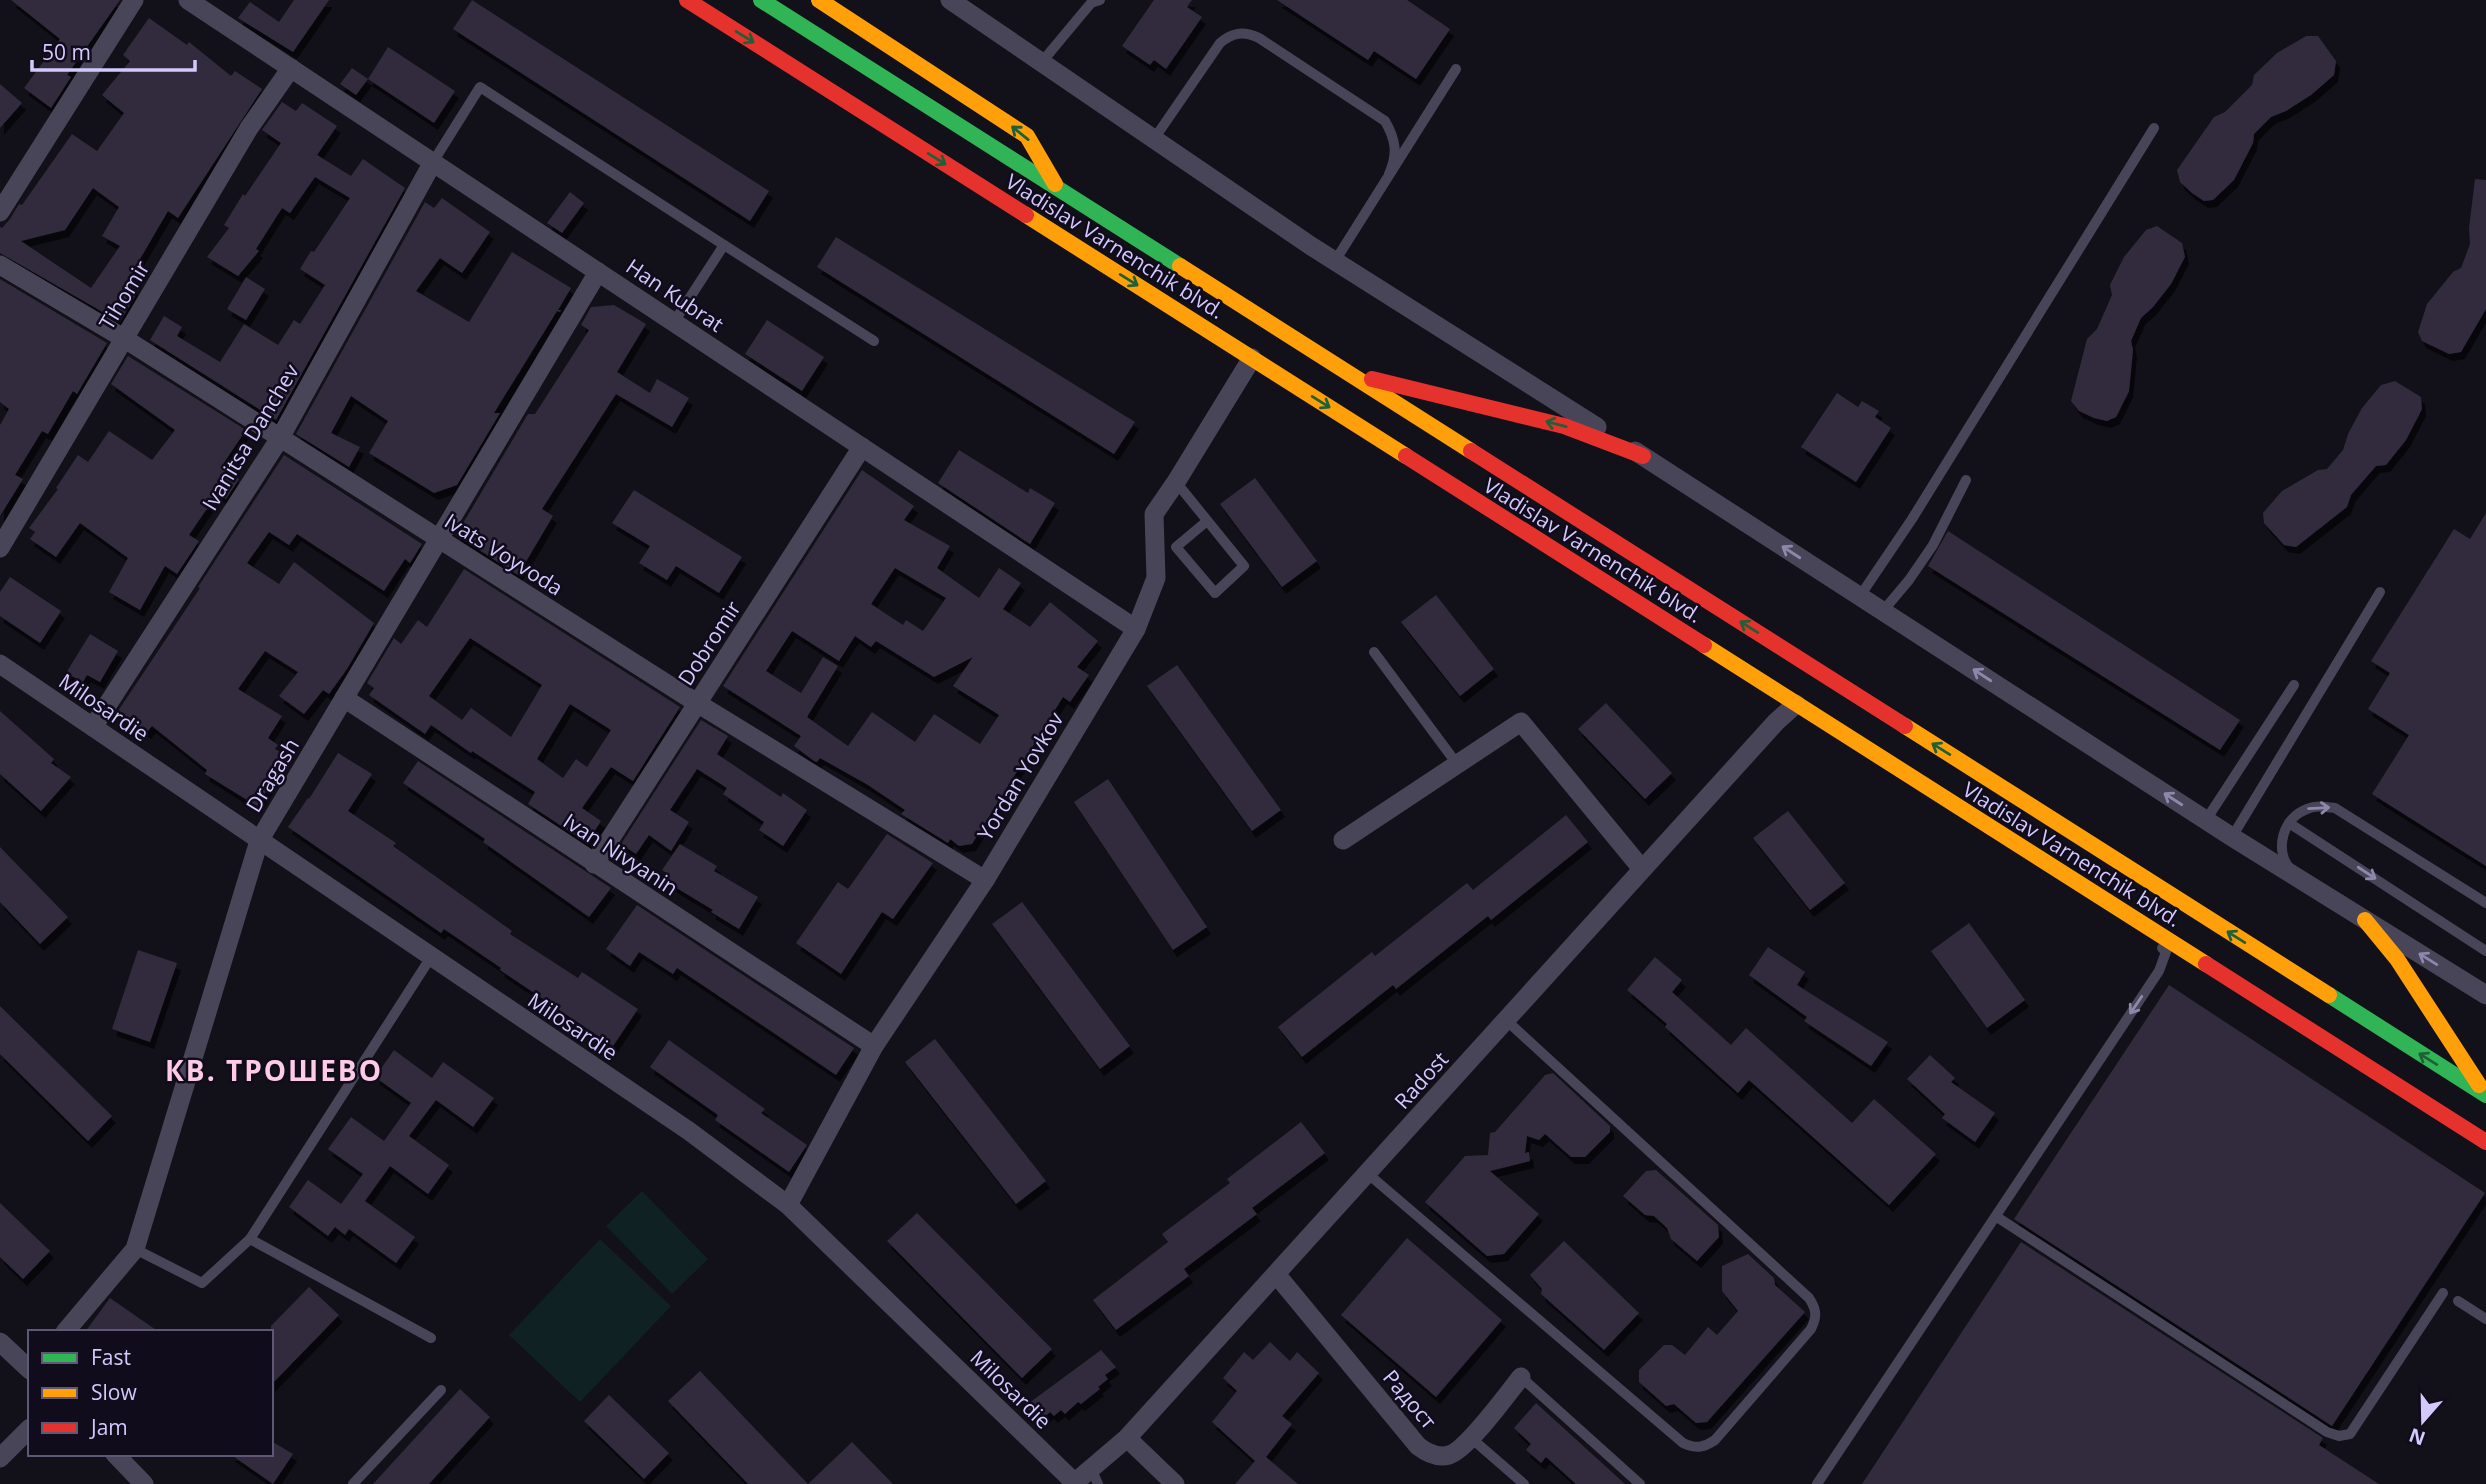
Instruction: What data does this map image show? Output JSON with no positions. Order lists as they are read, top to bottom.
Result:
{
  "streets": {
    "main road": ["Vladislav Varnenchik blvd."],
    "street": [
      "Tihomir",
      "Han Kubrat",
      "Ivanitsa Danchev",
      "Ivats Voyvoda",
      "Dobromir",
      "Milosardie",
      "Dragash",
      "Yordan Yovkov",
      "Ivan Nivyanin",
      "Radost",
      "Радост"
    ]
  },
  "crossings": [
    ["Vladislav Varnenchik blvd.", "Yordan Yovkov"],
    ["Vladislav Varnenchik blvd.", "Radost"],
    ["Tihomir", "Han Kubrat"],
    ["Tihomir", "Ivats Voyvoda"],
    ["Han Kubrat", "Ivanitsa Danchev"],
    ["Han Kubrat", "Dobromir"],
    ["Han Kubrat", "Dragash"],
    ["Han Kubrat", "Yordan Yovkov"],
    ["Ivanitsa Danchev", "Ivats Voyvoda"],
    ["Ivanitsa Danchev", "Milosardie"],
    ["Ivats Voyvoda", "Dobromir"],
    ["Ivats Voyvoda", "Dragash"],
    ["Ivats Voyvoda", "Yordan Yovkov"],
    ["Dobromir", "Ivan Nivyanin"],
    ["Milosardie", "Dragash"],
    ["Milosardie", "Yordan Yovkov"],
    ["Milosardie", "Radost"],
    ["Dragash", "Ivan Nivyanin"],
    ["Yordan Yovkov", "Ivan Nivyanin"],
    ["Radost", "Радост"]
  ],
  "districts": ["КВ. ТРОШЕВО"],
  "legend": ["Fast", "Slow", "Jam"],
  "scale_bar": "50 m",
  "north": "bottom"
}
